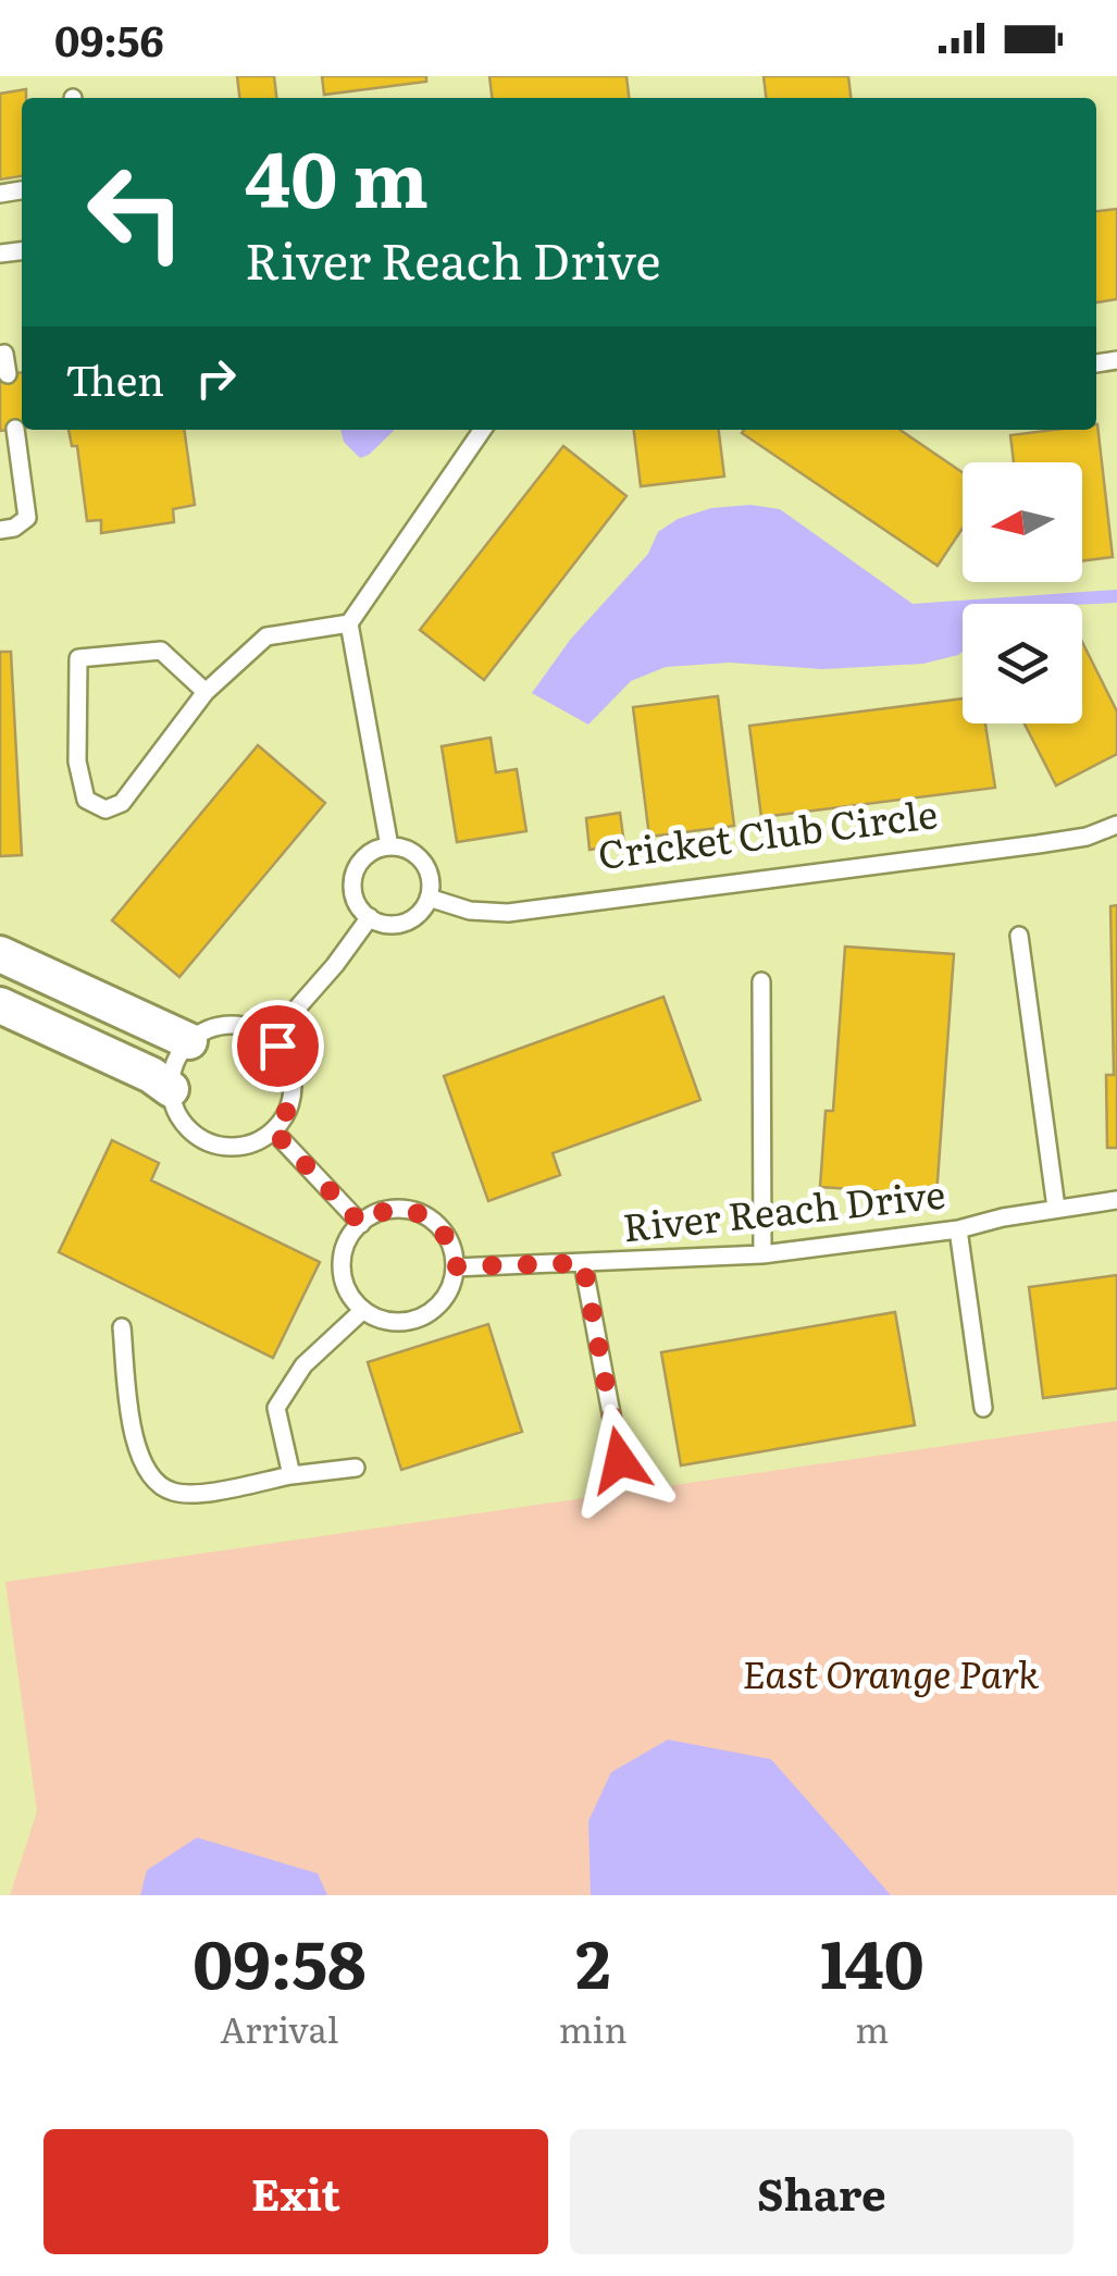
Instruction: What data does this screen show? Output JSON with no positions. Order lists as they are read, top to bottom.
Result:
{
  "streets": {
    "lane": ["Cricket Club Circle", "River Reach Drive"]
  },
  "parks": ["East Orange Park"],
  "north": "left",
  "page": {
    "status": "09:56",
    "turn": ["40 m", "River Reach Drive"],
    "then": "Then",
    "eta": [
      "09:58",
      "Arrival",
      "2",
      "min",
      "140",
      "m"
    ],
    "buttons": ["Exit", "Share"]
  }
}
